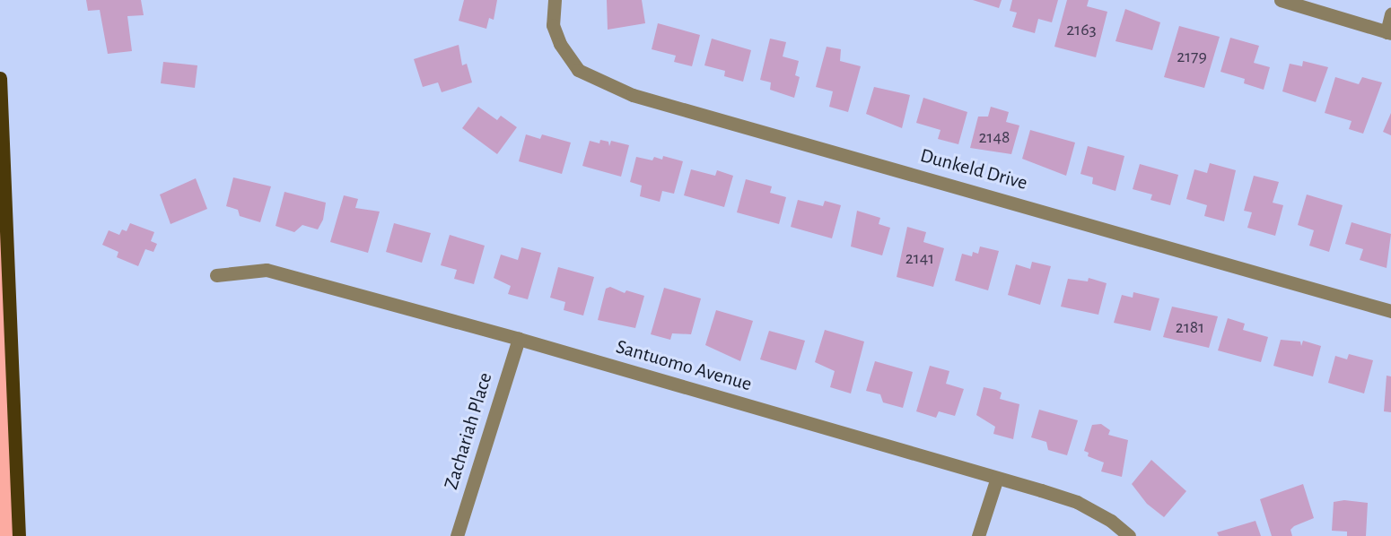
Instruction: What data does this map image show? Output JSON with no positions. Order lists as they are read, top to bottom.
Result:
{
  "streets": {
    "street": ["Dunkeld Drive", "Santuomo Avenue", "Zachariah Place"]
  },
  "crossings": [
    ["Santuomo Avenue", "Zachariah Place"]
  ],
  "house_numbers": [
    "2163",
    "2179",
    "2148",
    "2141",
    "2181"
  ]
}
